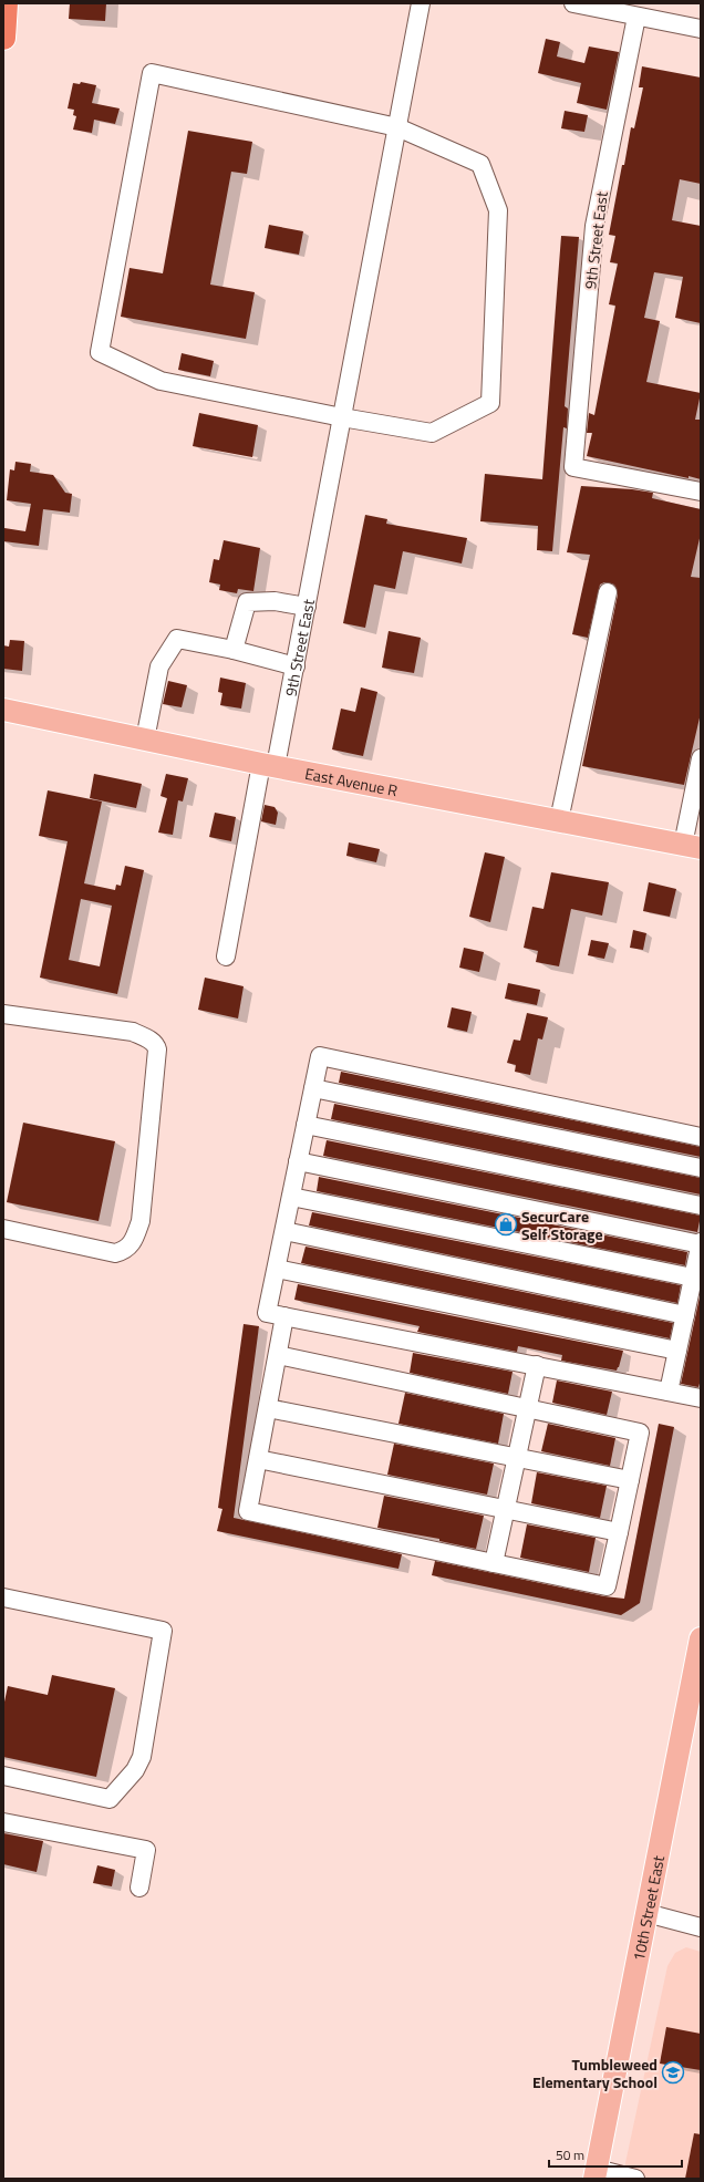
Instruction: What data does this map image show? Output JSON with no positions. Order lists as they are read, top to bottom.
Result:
{
  "streets": {
    "main road": ["East Avenue R", "10th Street East"],
    "street": ["9th Street East"]
  },
  "crossings": [
    ["9th Street East", "East Avenue R"]
  ],
  "places": {
    "shop": ["SecurCare Self Storage"],
    "school or university": ["Tumbleweed Elementary School"]
  },
  "scale_bar": "50 m"
}
